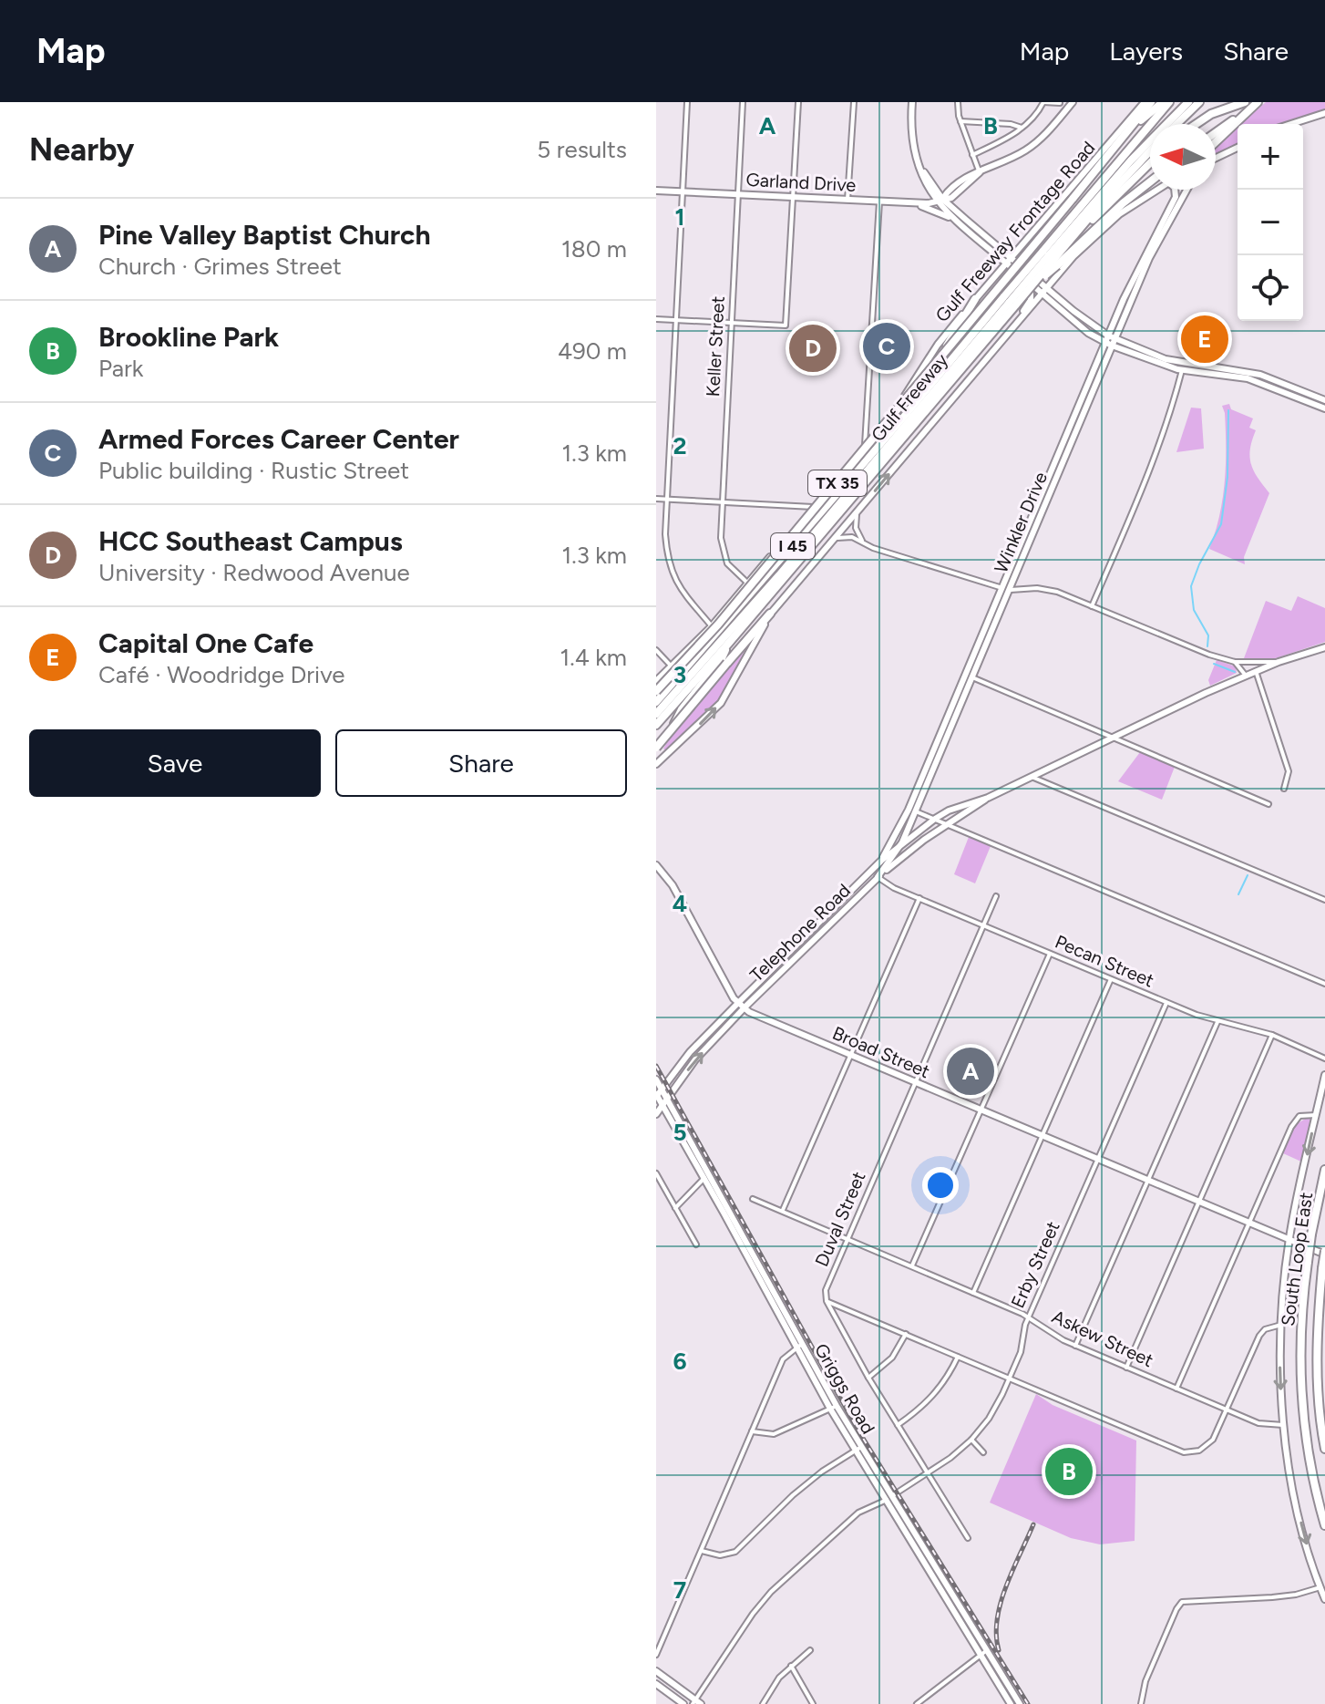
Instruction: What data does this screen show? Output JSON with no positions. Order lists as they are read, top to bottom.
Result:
{
  "streets": {
    "highway": [
      "Gulf Freeway",
      "TX 35",
      "I 45",
      "South Loop East"
    ],
    "main road": [
      "Garland Drive",
      "Gulf Freeway Frontage Road",
      "Winkler Drive",
      "Telephone Road",
      "Broad Street",
      "Griggs Road"
    ],
    "street": [
      "Keller Street",
      "Pecan Street",
      "Duval Street",
      "Erby Street",
      "Askew Street"
    ]
  },
  "crossings": [
    ["Garland Drive", "Keller Street"],
    ["Gulf Freeway Frontage Road", "Keller Street"],
    ["Winkler Drive", "Telephone Road"],
    ["Winkler Drive", "Pecan Street"],
    ["Telephone Road", "Pecan Street"],
    ["Telephone Road", "Broad Street"],
    ["Telephone Road", "Griggs Road"],
    ["Pecan Street", "Duval Street"],
    ["Pecan Street", "Erby Street"],
    ["Broad Street", "Duval Street"],
    ["Broad Street", "South Loop East"],
    ["Broad Street", "Erby Street"],
    ["Duval Street", "Askew Street"],
    ["Erby Street", "Askew Street"],
    ["Erby Street", "Griggs Road"]
  ],
  "north": "left",
  "page": {
    "header": "Map",
    "nav": ["Map", "Layers", "Share"],
    "heading": ["Nearby", "5 results"],
    "map_buttons": ["+", "−"],
    "list": [
      {
        "mark": "A",
        "name": "Pine Valley Baptist Church",
        "note": "Church · Grimes Street",
        "value": "180 m"
      },
      {
        "mark": "B",
        "name": "Brookline Park",
        "note": "Park",
        "value": "490 m"
      },
      {
        "mark": "C",
        "name": "Armed Forces Career Center",
        "note": "Public building · Rustic Street",
        "value": "1.3 km"
      },
      {
        "mark": "D",
        "name": "HCC Southeast Campus",
        "note": "University · Redwood Avenue",
        "value": "1.3 km"
      },
      {
        "mark": "E",
        "name": "Capital One Cafe",
        "note": "Café · Woodridge Drive",
        "value": "1.4 km"
      }
    ],
    "pins": [
      "E",
      "C",
      "D",
      "A",
      "B"
    ],
    "buttons": ["Save", "Share"]
  },
  "grid": {
    "columns": ["A", "B"],
    "rows": [
      "1",
      "2",
      "3",
      "4",
      "5",
      "6",
      "7"
    ]
  }
}
